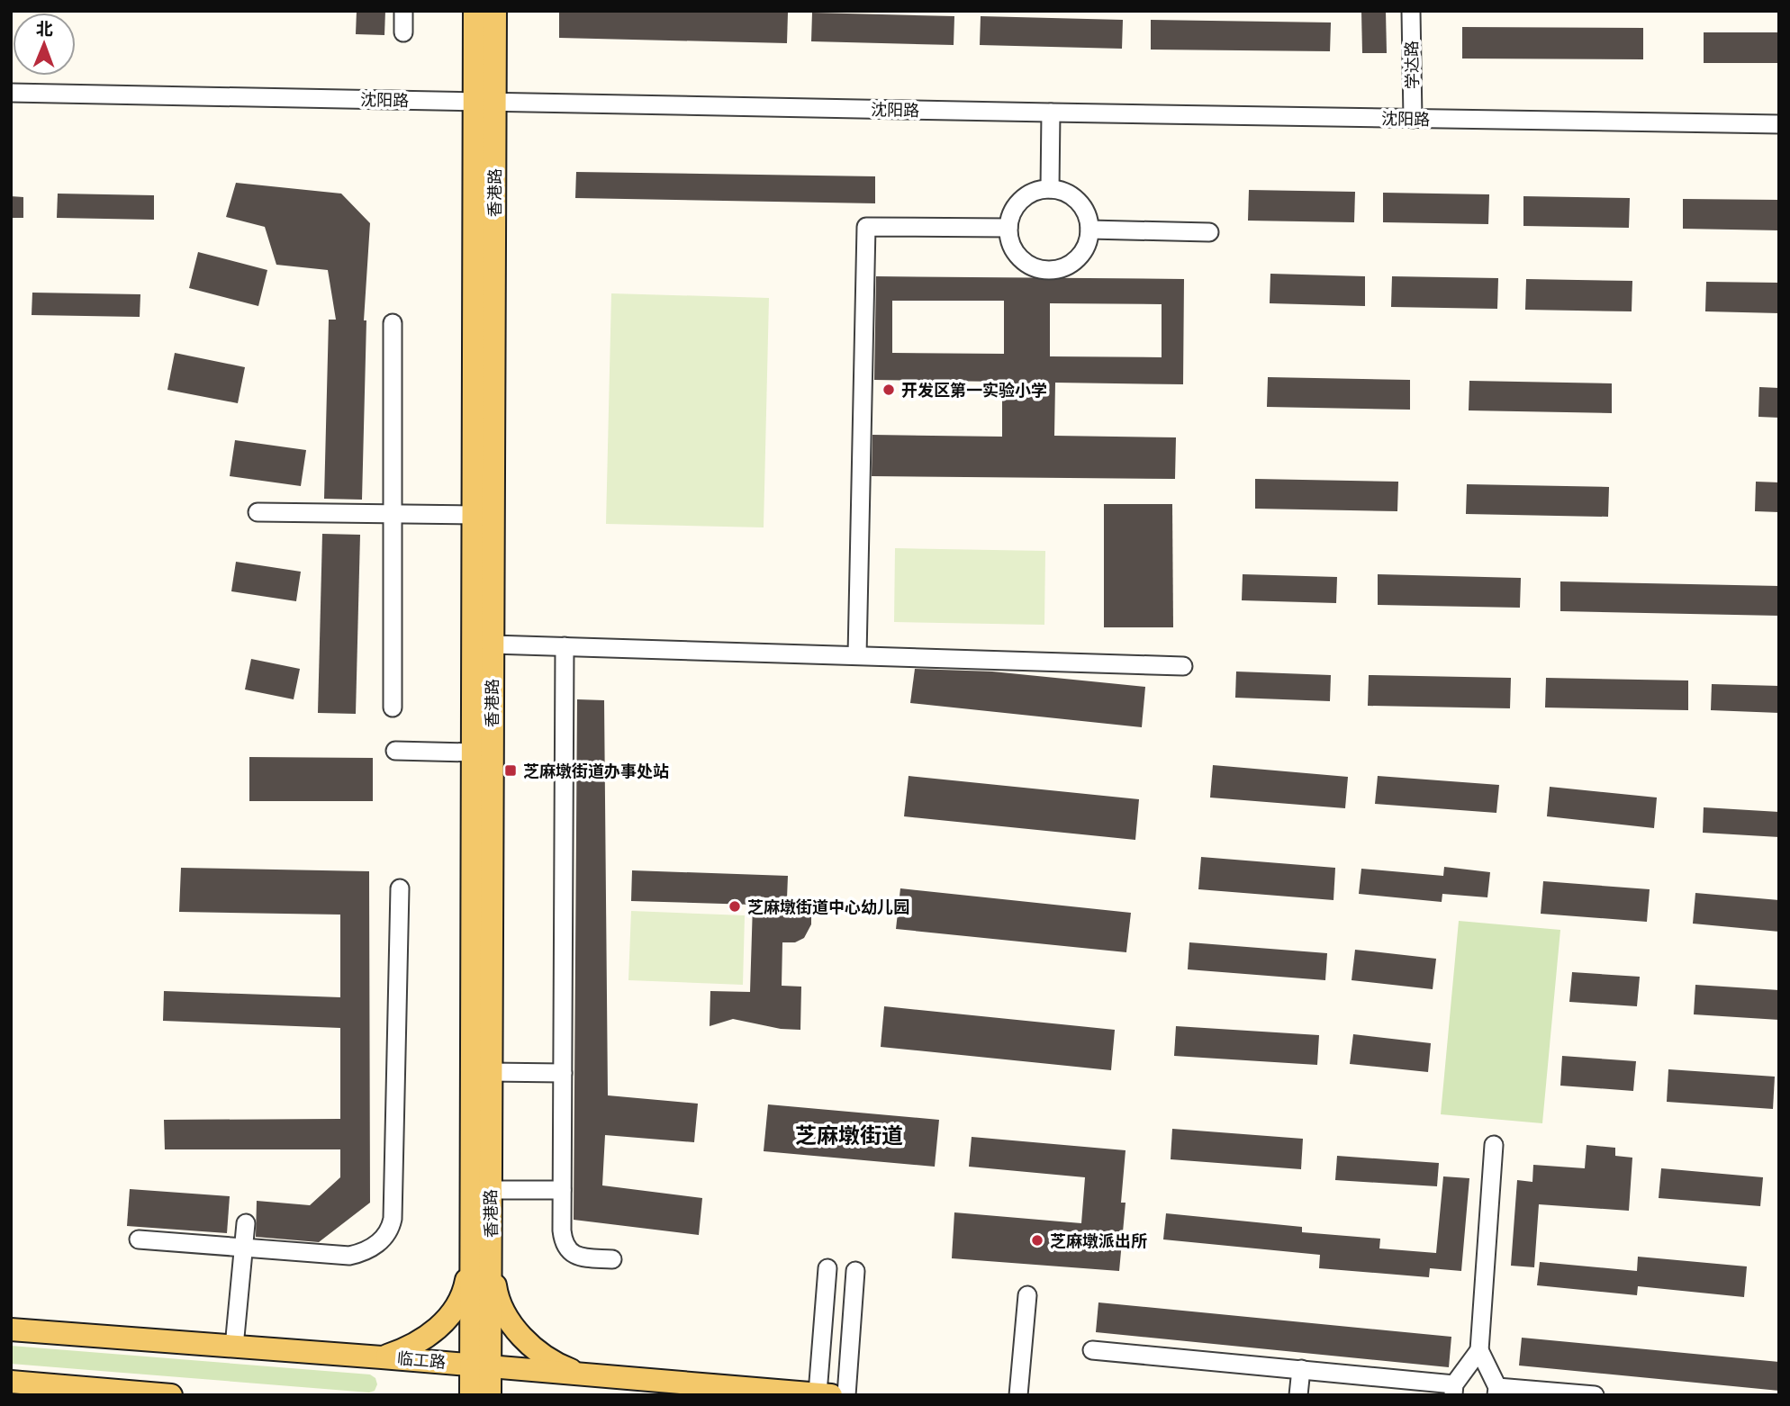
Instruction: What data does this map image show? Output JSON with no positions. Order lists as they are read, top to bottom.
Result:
{
  "streets": {
    "main road": ["香港路", "临工路"],
    "street": ["学达路", "沈阳路"]
  },
  "crossings": [
    ["学达路", "沈阳路"],
    ["沈阳路", "香港路"],
    ["香港路", "临工路"]
  ],
  "districts": ["芝麻墩街道"],
  "places": {
    "other": ["开发区第一实验小学", "芝麻墩街道中心幼儿园", "芝麻墩派出所"],
    "transit": ["芝麻墩街道办事处站"]
  },
  "north": "top"
}
